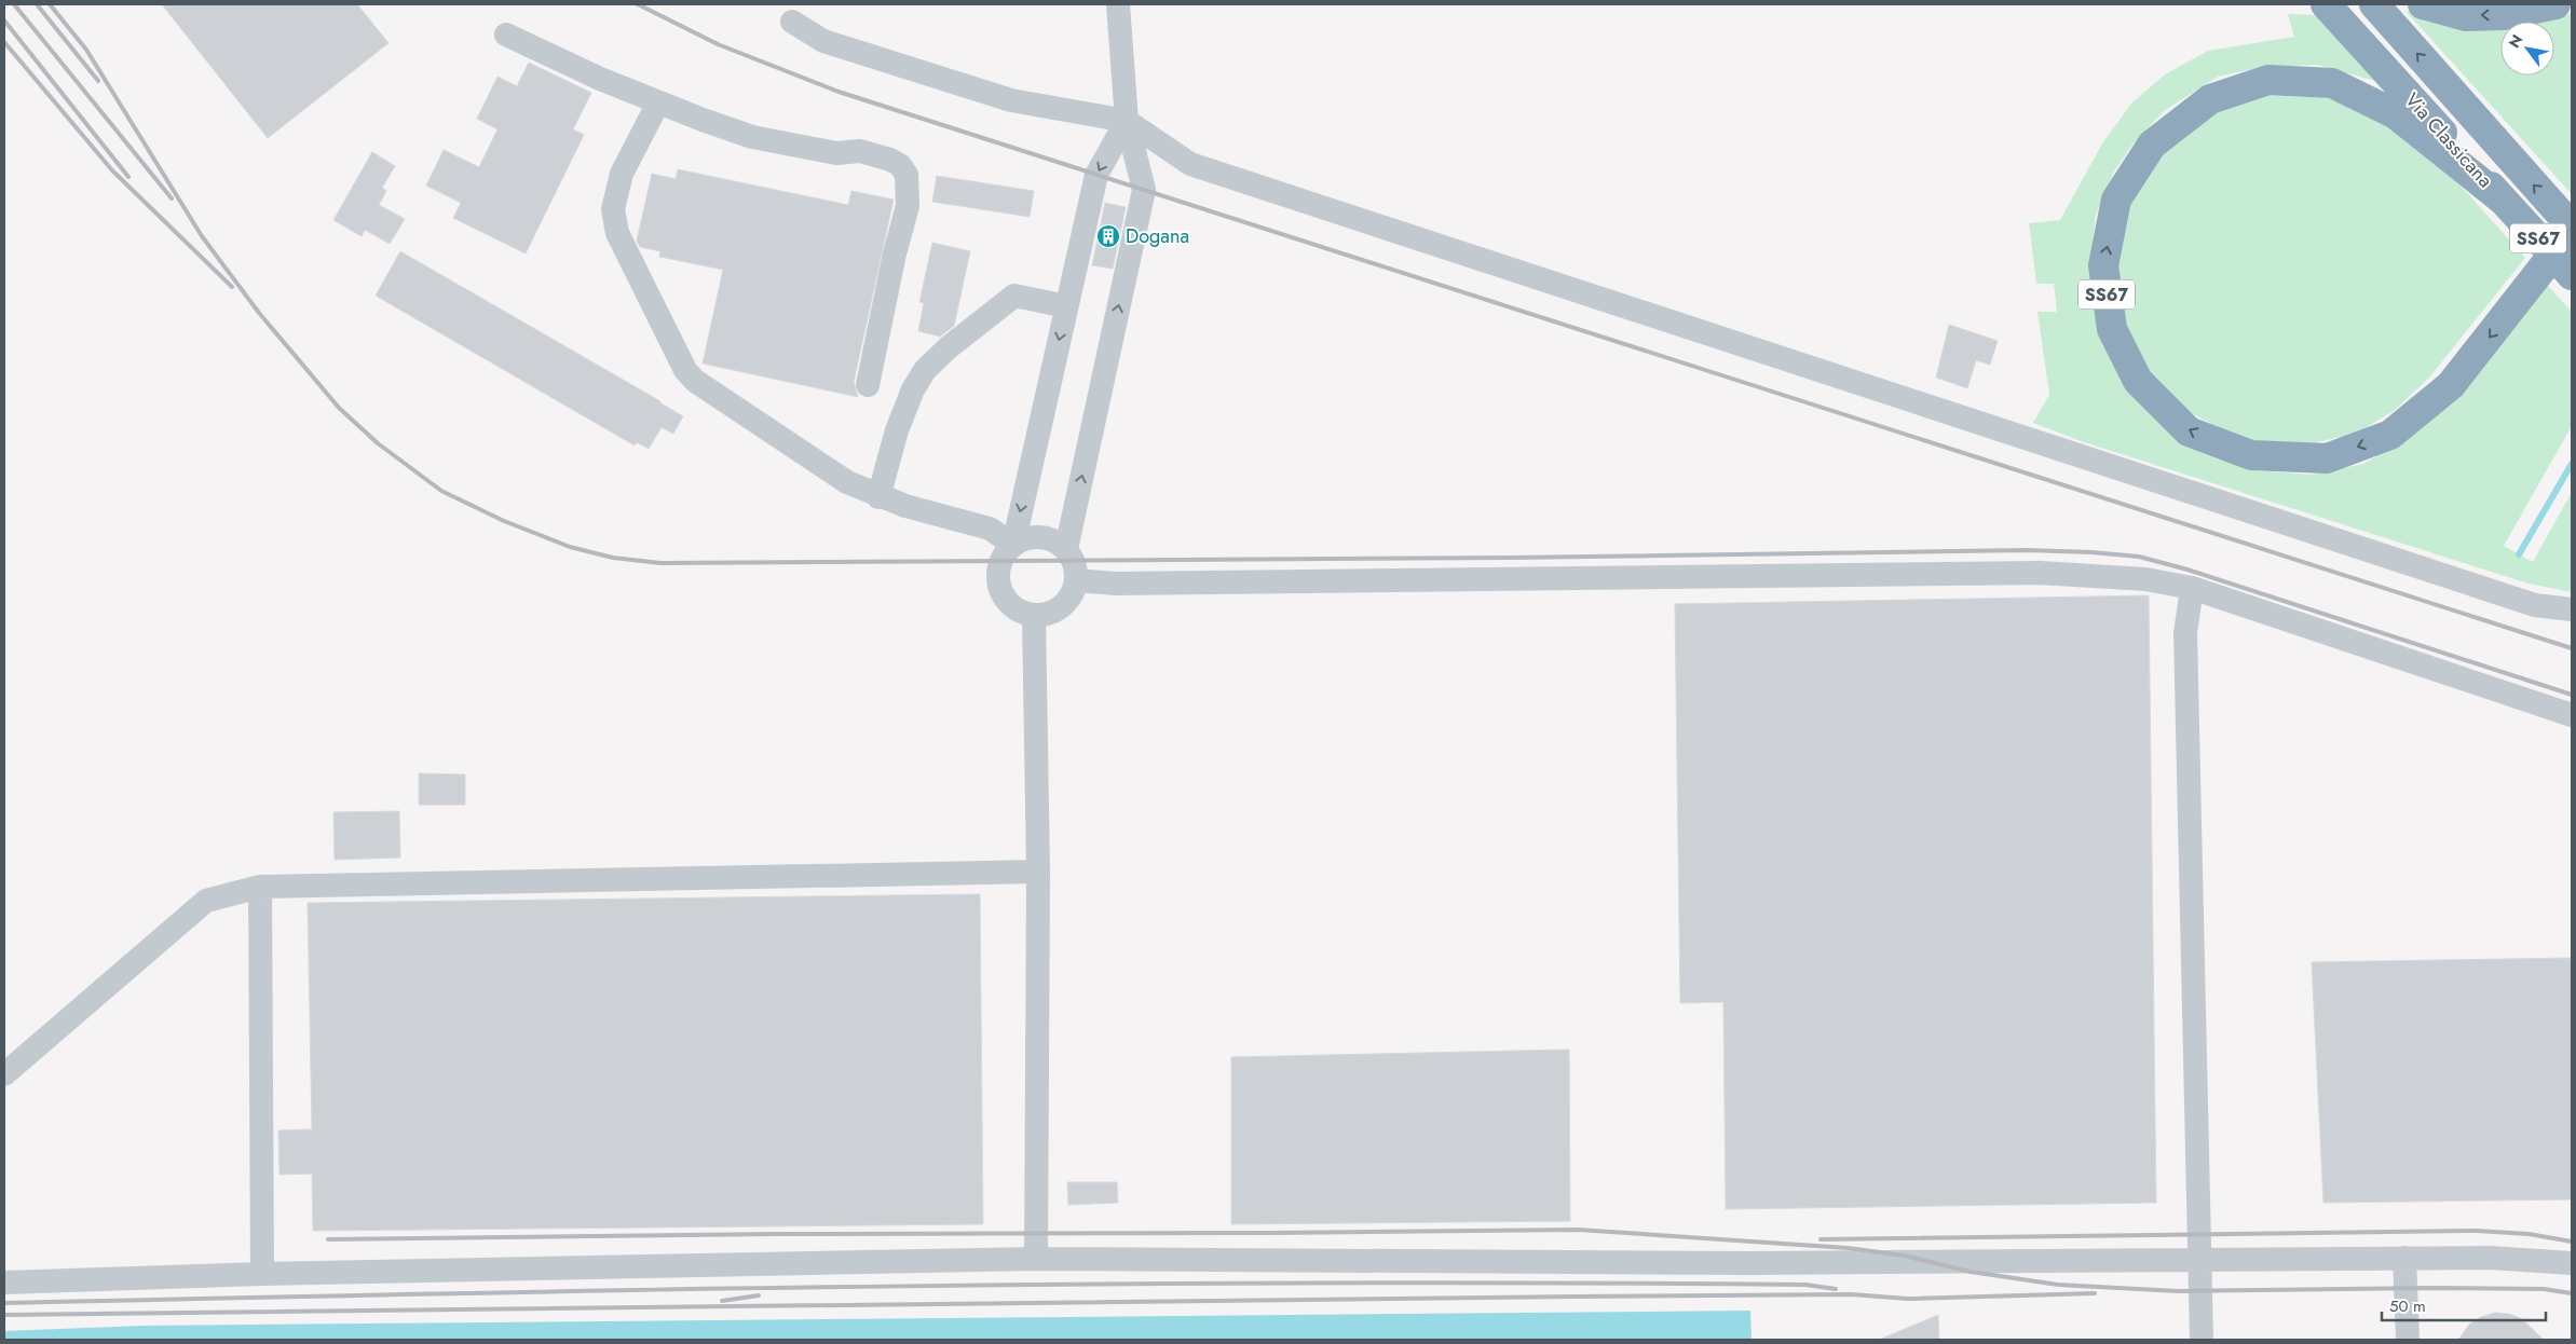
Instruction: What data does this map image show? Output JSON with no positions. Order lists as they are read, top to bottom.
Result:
{
  "streets": {
    "highway": ["Via Classicana", "SS67"]
  },
  "crossings": [
    ["Via Classicana", "SS67"]
  ],
  "places": {
    "building": ["Dogana"]
  },
  "scale_bar": "50 m",
  "north": "top left"
}
